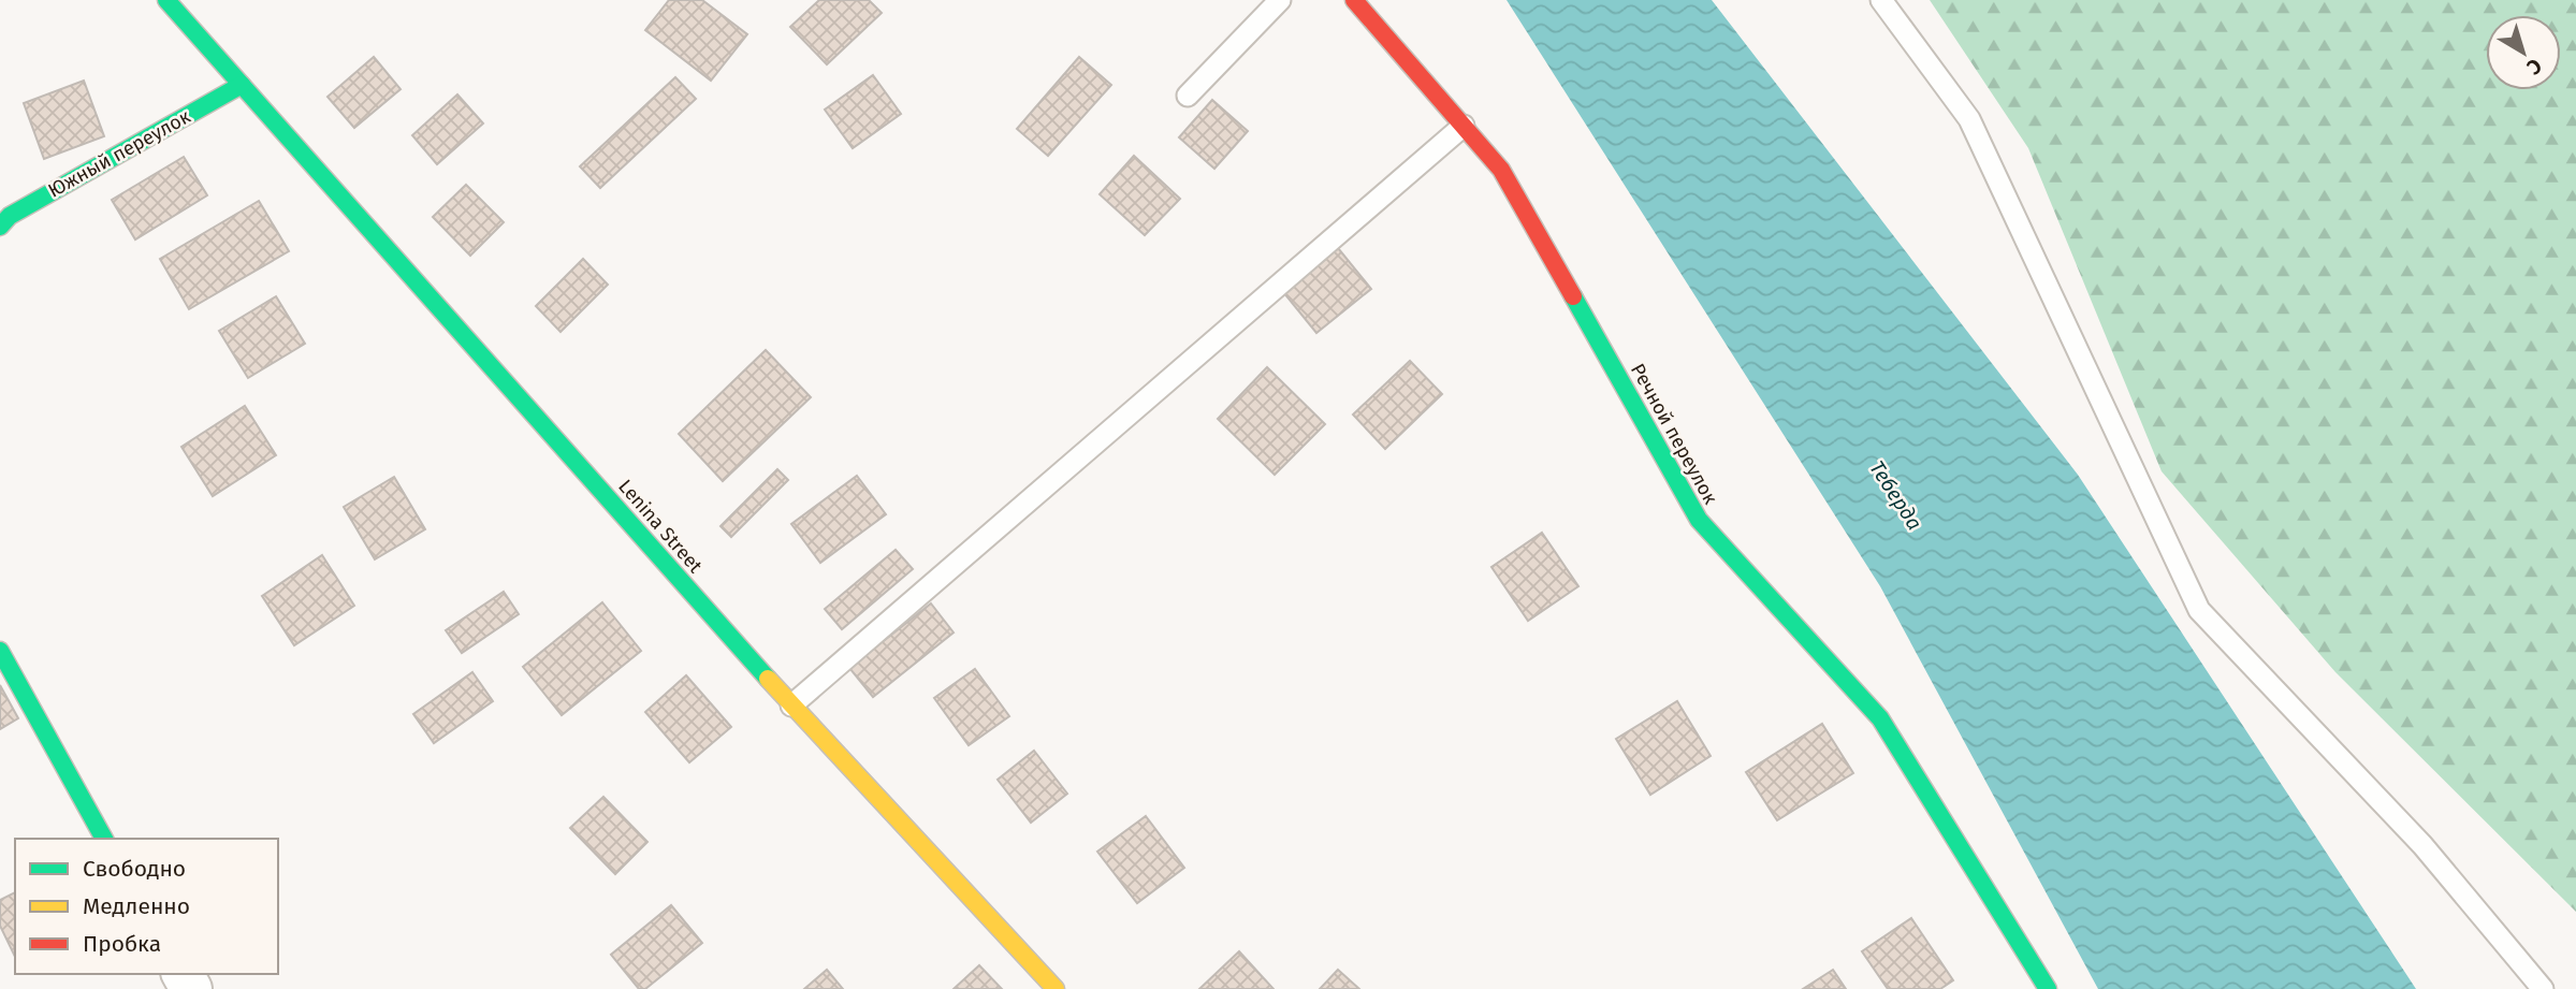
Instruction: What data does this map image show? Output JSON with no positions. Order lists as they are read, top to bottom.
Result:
{
  "streets": {
    "street": ["Южный переулок", "Речной переулок", "Lenina Street"]
  },
  "crossings": [
    ["Южный переулок", "Lenina Street"]
  ],
  "water": ["Теберда"],
  "legend": ["Свободно", "Медленно", "Пробка"],
  "north": "bottom right"
}
